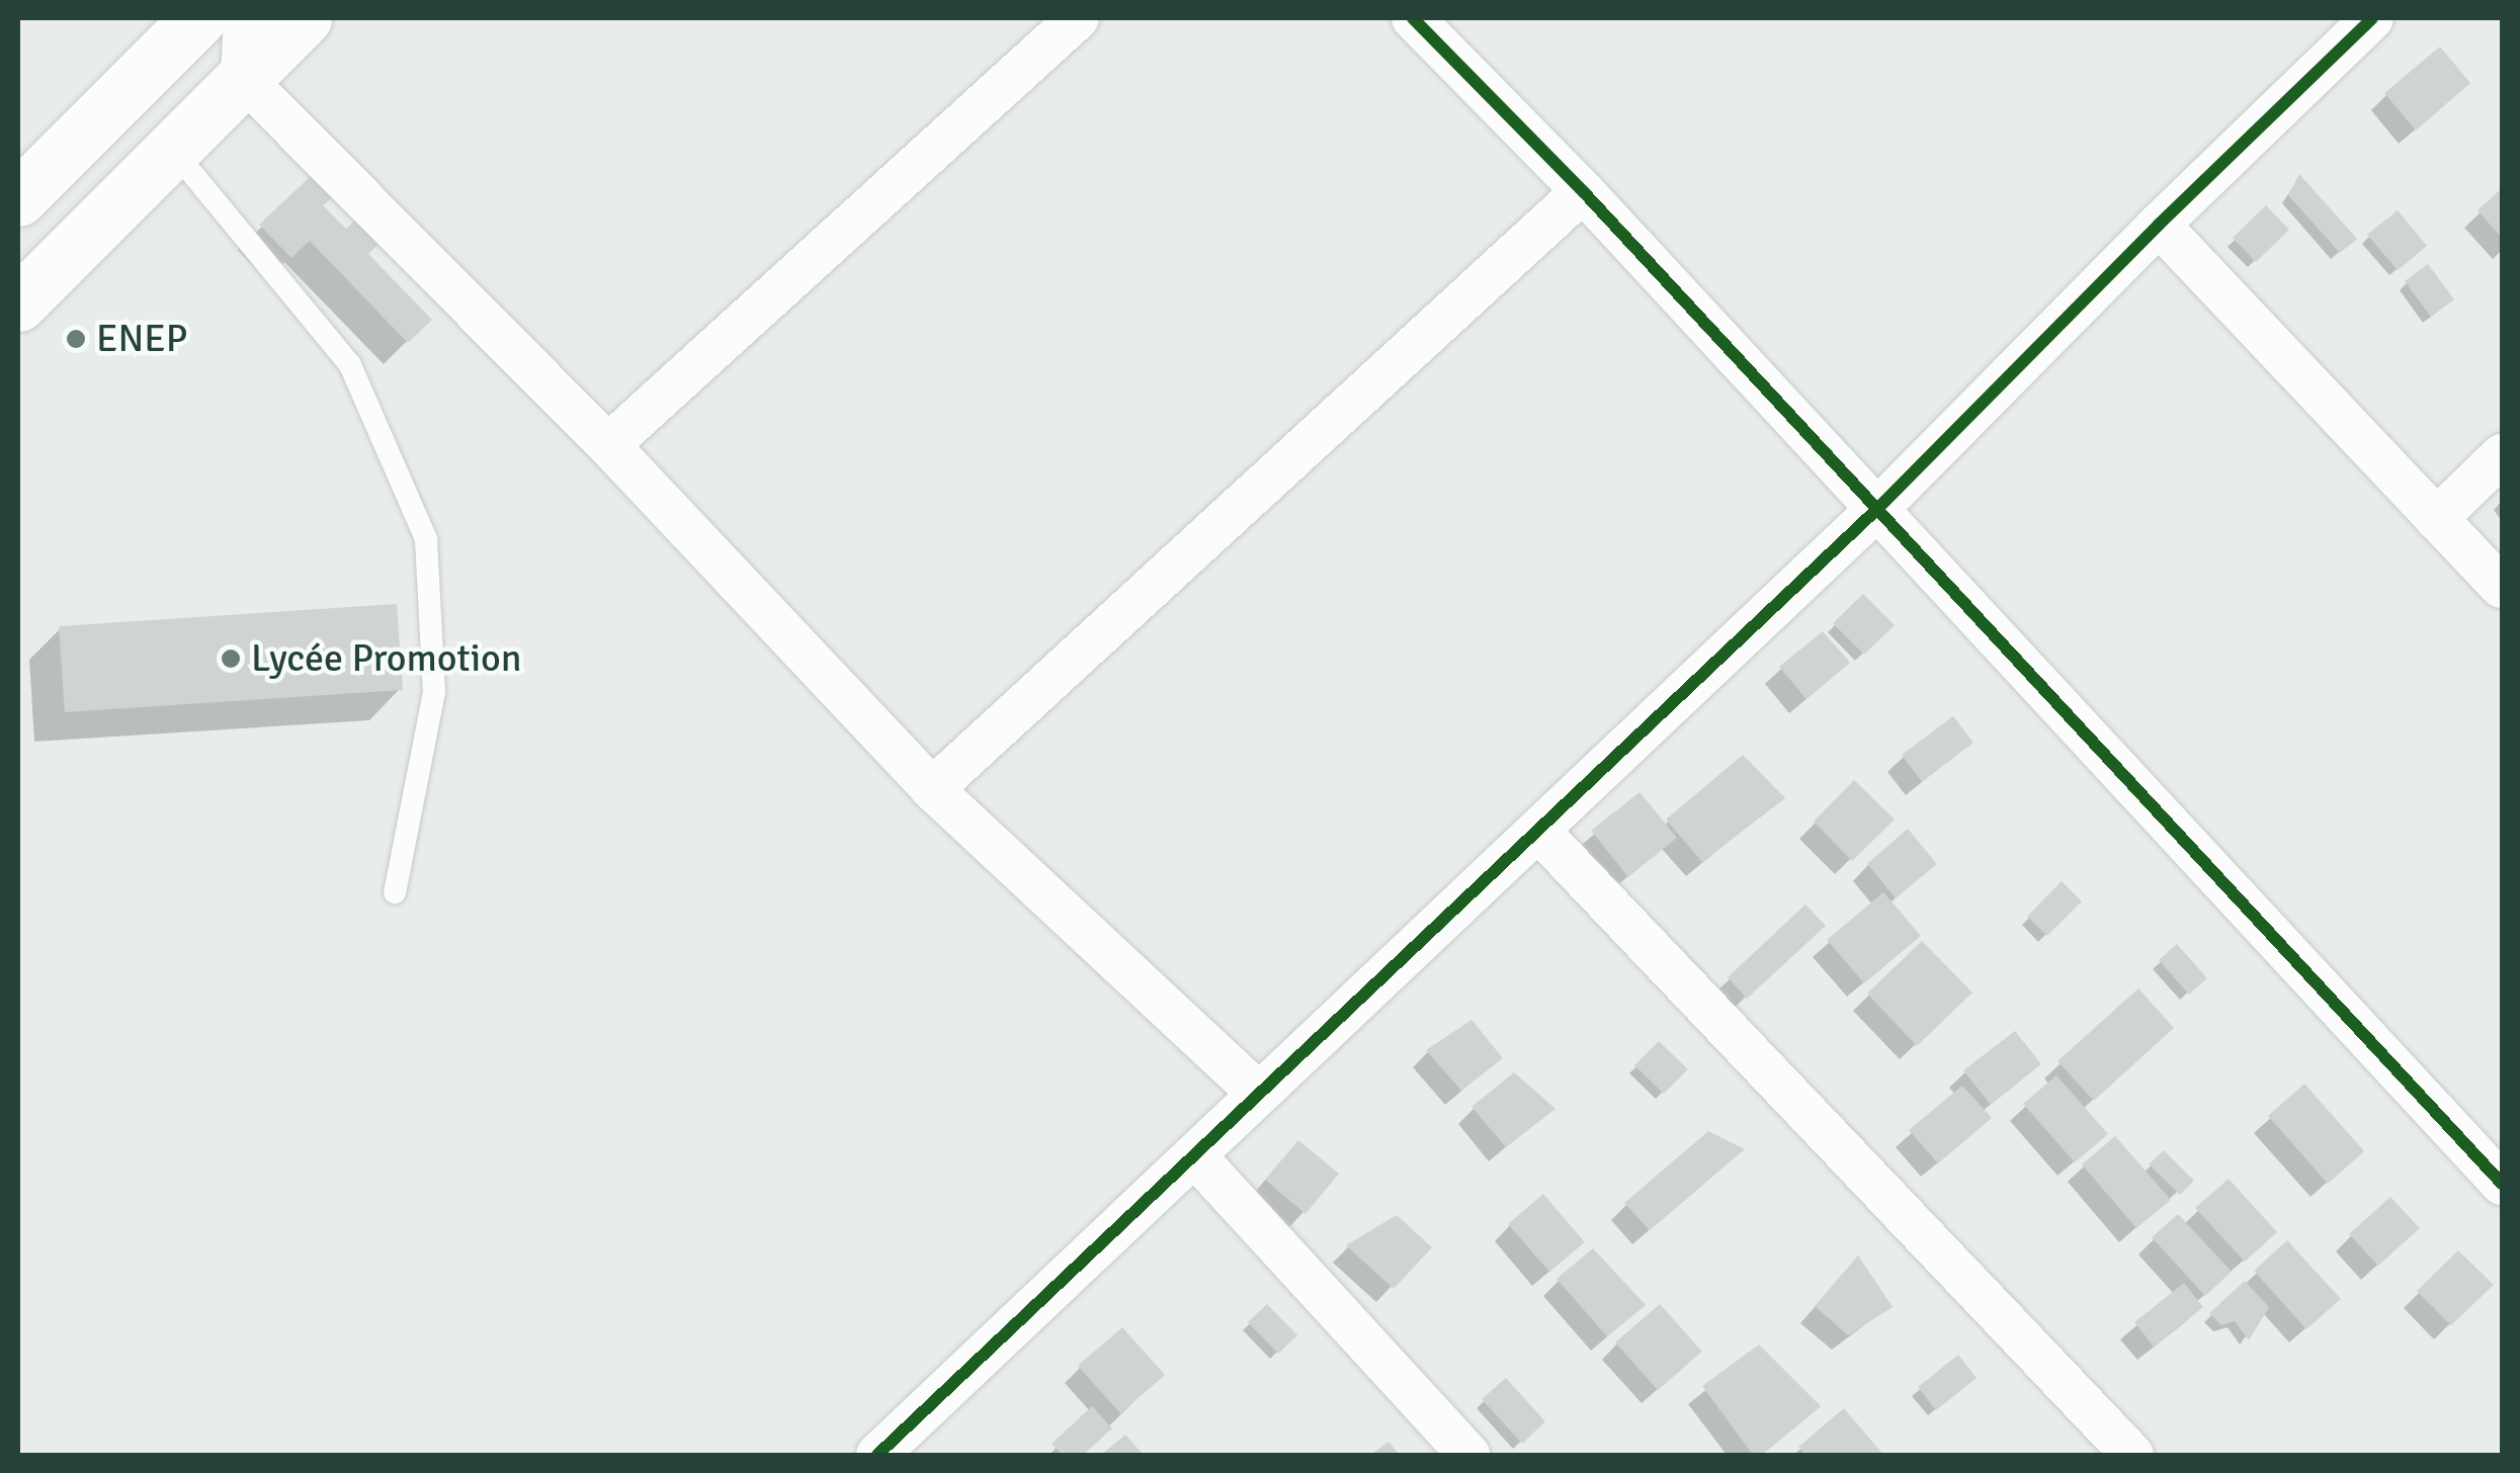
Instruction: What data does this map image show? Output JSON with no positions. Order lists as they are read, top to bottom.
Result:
{
  "places": ["ENEP", "Lycée Promotion"]
}
